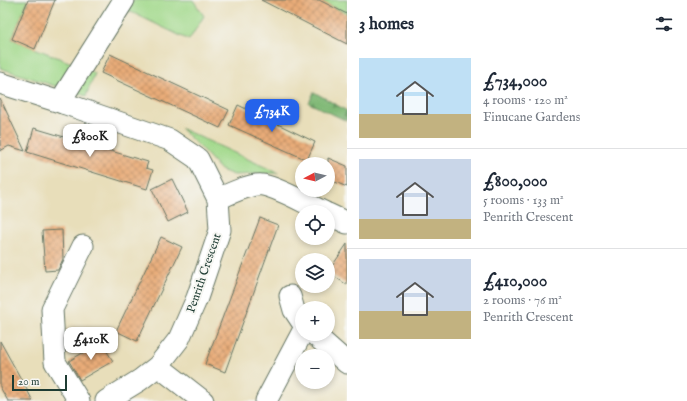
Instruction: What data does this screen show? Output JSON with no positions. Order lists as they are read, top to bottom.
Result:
{
  "streets": {
    "street": ["Penrith Crescent"]
  },
  "scale_bar": "20 m",
  "north": "left",
  "page": {
    "heading": "3 homes",
    "list": [
      {
        "name": "£734,000",
        "note": "4 rooms · 120 m² · Finucane Gardens"
      },
      {
        "name": "£800,000",
        "note": "5 rooms · 133 m² · Penrith Crescent"
      },
      {
        "name": "£410,000",
        "note": "2 rooms · 76 m² · Penrith Crescent"
      }
    ],
    "price": ["£734K", "£800K", "£410K"],
    "map_buttons": ["+", "−"],
    "scale": "20 m"
  }
}
